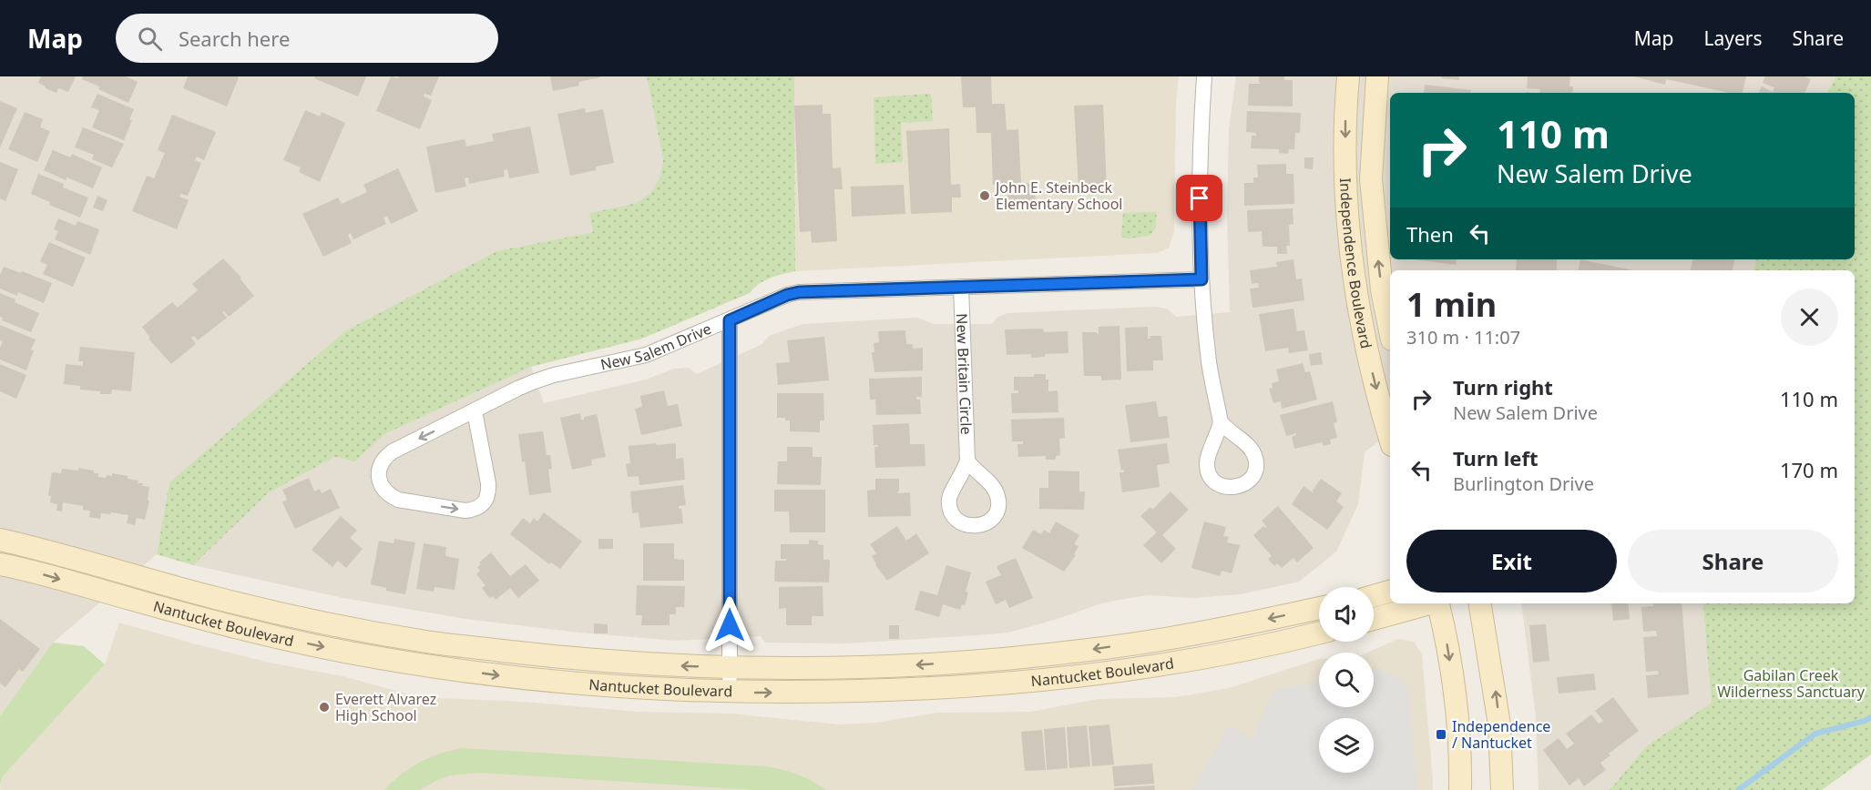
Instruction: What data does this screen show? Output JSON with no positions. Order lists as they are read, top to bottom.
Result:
{
  "streets": {
    "street": [
      "Independence Boulevard",
      "New Salem Drive",
      "New Britain Circle",
      "Nantucket Boulevard"
    ]
  },
  "crossings": [
    ["New Salem Drive", "New Britain Circle"]
  ],
  "parks": ["Gabilan Creek Wilderness Sanctuary"],
  "places": {
    "other": ["John E. Steinbeck Elementary School", "Everett Alvarez High School"],
    "transit": ["Independence / Nantucket"]
  },
  "page": {
    "header": "Map",
    "search": "Search here",
    "nav": ["Map", "Layers", "Share"],
    "turn": ["110 m", "New Salem Drive"],
    "then": "Then",
    "heading": ["1 min", "310 m · 11:07"],
    "list": [
      {
        "name": "Turn right",
        "note": "New Salem Drive",
        "value": "110 m"
      },
      {
        "name": "Turn left",
        "note": "Burlington Drive",
        "value": "170 m"
      }
    ],
    "buttons": ["Exit", "Share"]
  }
}
